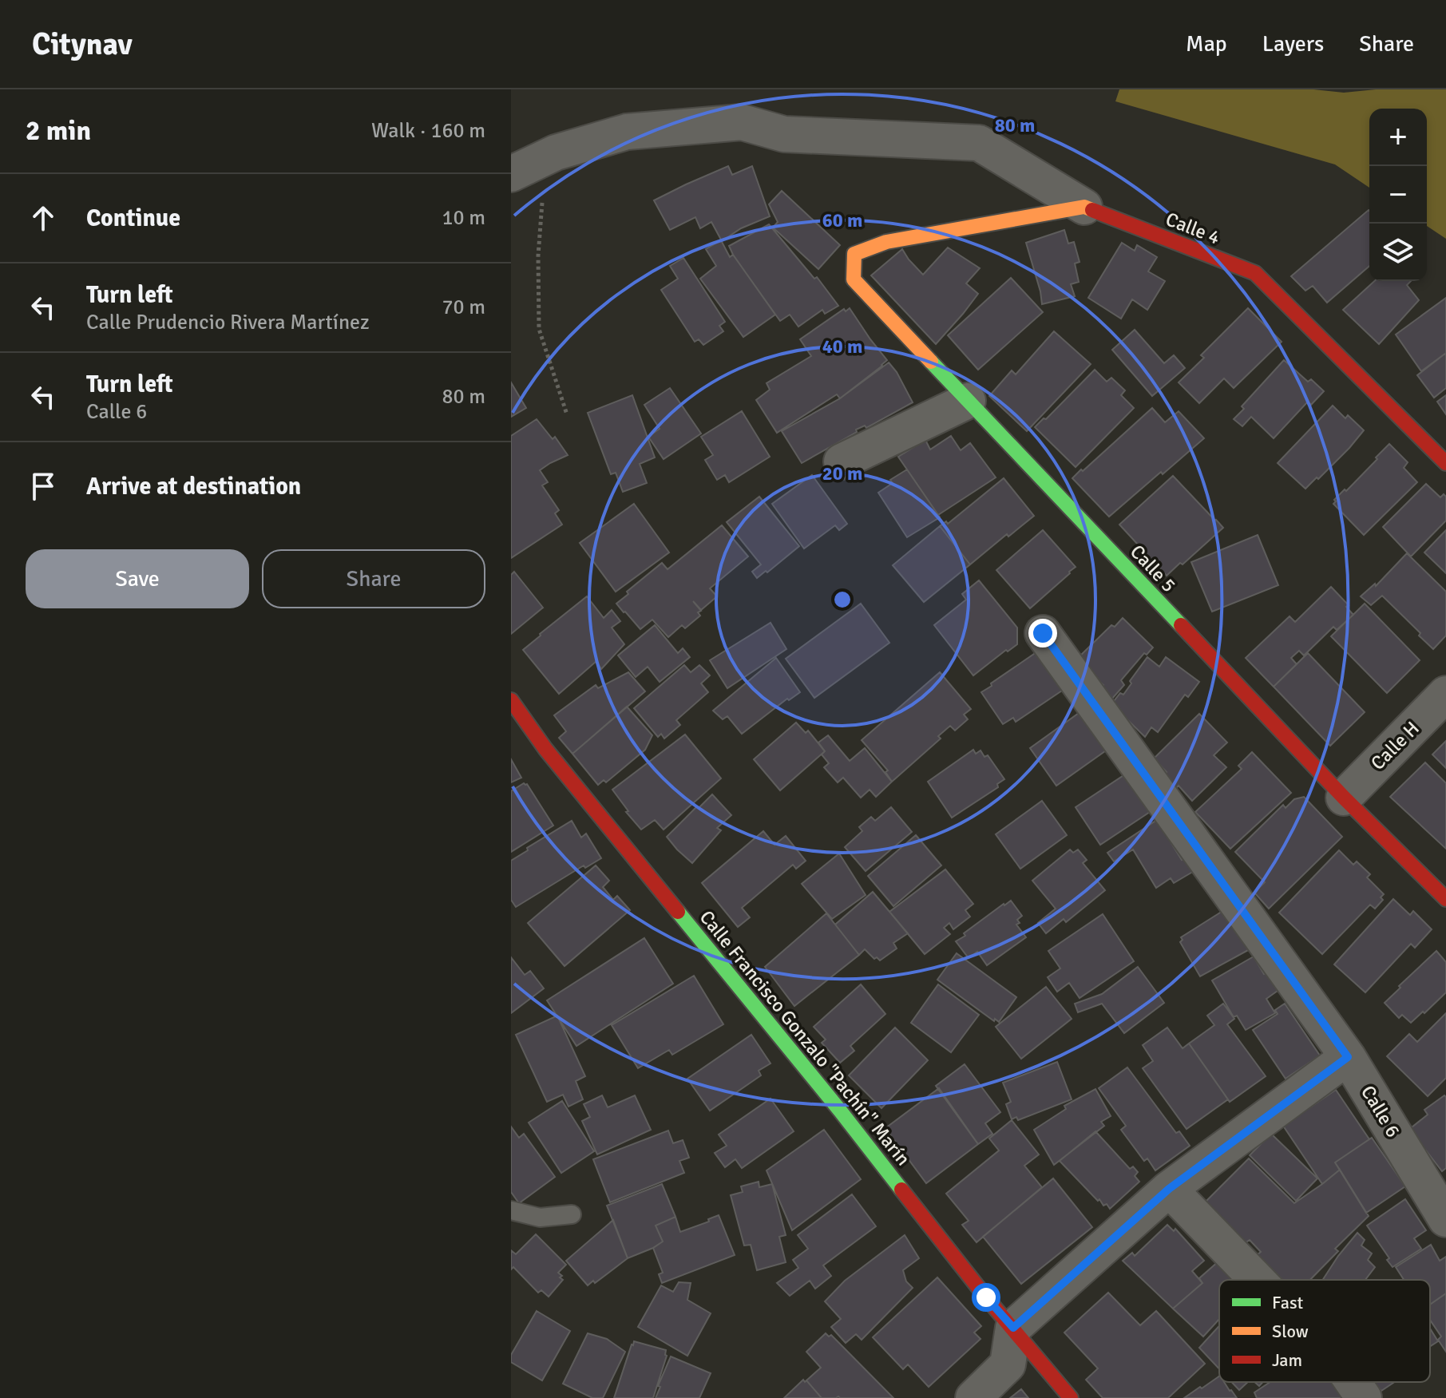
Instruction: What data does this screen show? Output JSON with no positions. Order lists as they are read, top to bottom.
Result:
{
  "streets": {
    "street": [
      "Calle 4",
      "Calle 5",
      "Calle H",
      "Calle Francisco Gonzalo \"Pachín\" Marín",
      "Calle 6"
    ]
  },
  "crossings": [
    ["Calle 4", "Calle 5"],
    ["Calle 5", "Calle H"]
  ],
  "legend": ["Fast", "Slow", "Jam"],
  "page": {
    "header": "Citynav",
    "nav": ["Map", "Layers", "Share"],
    "heading": ["2 min", "Walk · 160 m"],
    "map_buttons": ["+", "−"],
    "list": [
      ["Continue", "10 m"],
      ["Turn left", "Calle Prudencio Rivera Martínez", "70 m"],
      ["Turn left", "Calle 6", "80 m"],
      "Arrive at destination"
    ],
    "buttons": ["Save", "Share"]
  },
  "rings": [
    "80 m",
    "60 m",
    "40 m",
    "20 m"
  ]
}
